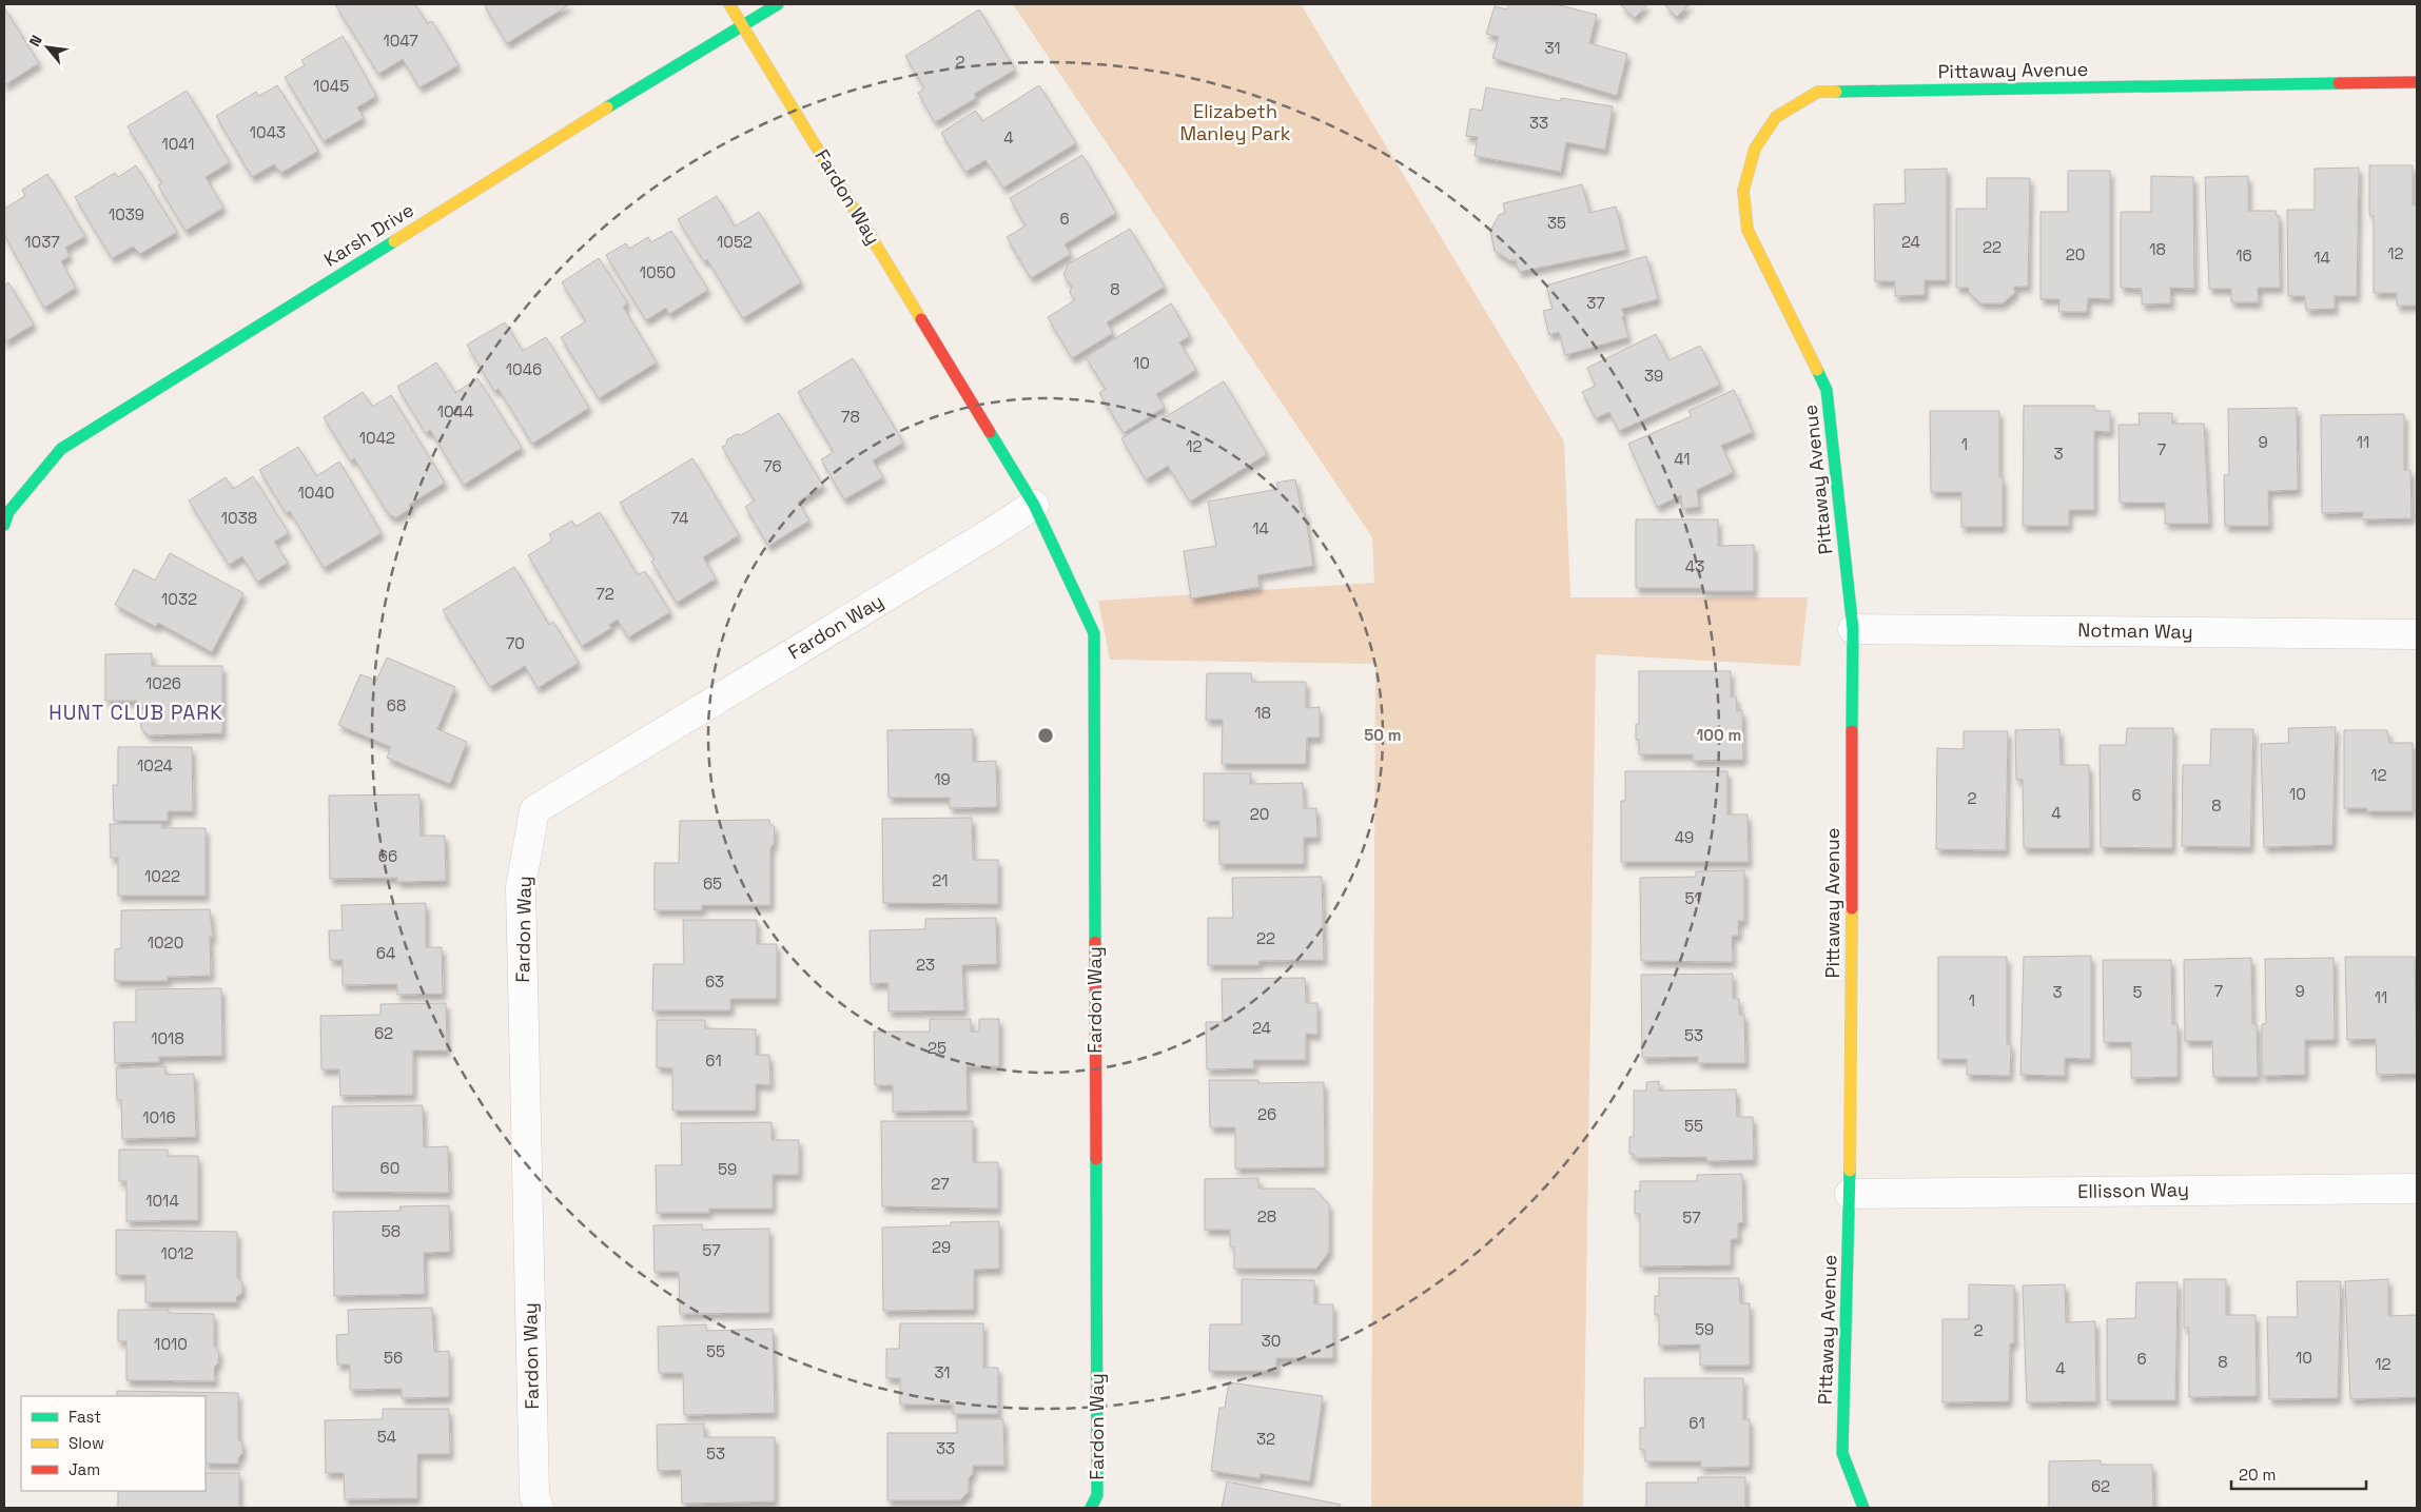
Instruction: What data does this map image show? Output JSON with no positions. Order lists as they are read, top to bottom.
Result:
{
  "streets": {
    "street": [
      "Pittaway Avenue",
      "Fardon Way",
      "Karsh Drive",
      "Notman Way",
      "Ellisson Way"
    ]
  },
  "crossings": [
    ["Pittaway Avenue", "Notman Way"],
    ["Pittaway Avenue", "Ellisson Way"],
    ["Fardon Way", "Karsh Drive"]
  ],
  "districts": ["HUNT CLUB PARK"],
  "parks": ["Elizabeth Manley Park"],
  "house_numbers": [
    "1047",
    "31",
    "2",
    "1045",
    "33",
    "1043",
    "4",
    "1041",
    "1039",
    "6",
    "35",
    "1037",
    "1052",
    "24",
    "22",
    "18",
    "12",
    "20",
    "16",
    "14",
    "1050",
    "8",
    "37",
    "10",
    "1046",
    "39",
    "1044",
    "78",
    "1042",
    "9",
    "11",
    "1",
    "12",
    "7",
    "3",
    "41",
    "76",
    "1040",
    "1038",
    "74",
    "14",
    "43",
    "72",
    "1032",
    "70",
    "1026",
    "68",
    "18",
    "1024",
    "12",
    "19",
    "10",
    "6",
    "2",
    "8",
    "4",
    "20",
    "49",
    "66",
    "1022",
    "21",
    "65",
    "51",
    "22",
    "1020",
    "64",
    "23",
    "63",
    "7",
    "9",
    "3",
    "5",
    "11",
    "1",
    "24",
    "62",
    "53",
    "1018",
    "25",
    "61",
    "26",
    "1016",
    "55",
    "60",
    "59",
    "27",
    "1014",
    "28",
    "57",
    "58",
    "29",
    "57",
    "1012",
    "59",
    "2",
    "30",
    "1010",
    "55",
    "56",
    "10",
    "6",
    "8",
    "12",
    "4",
    "31",
    "61",
    "54",
    "32",
    "33",
    "53",
    "62"
  ],
  "legend": ["Fast", "Slow", "Jam"],
  "scale_bar": "20 m",
  "north": "top left",
  "rings": ["50 m", "100 m"]
}
